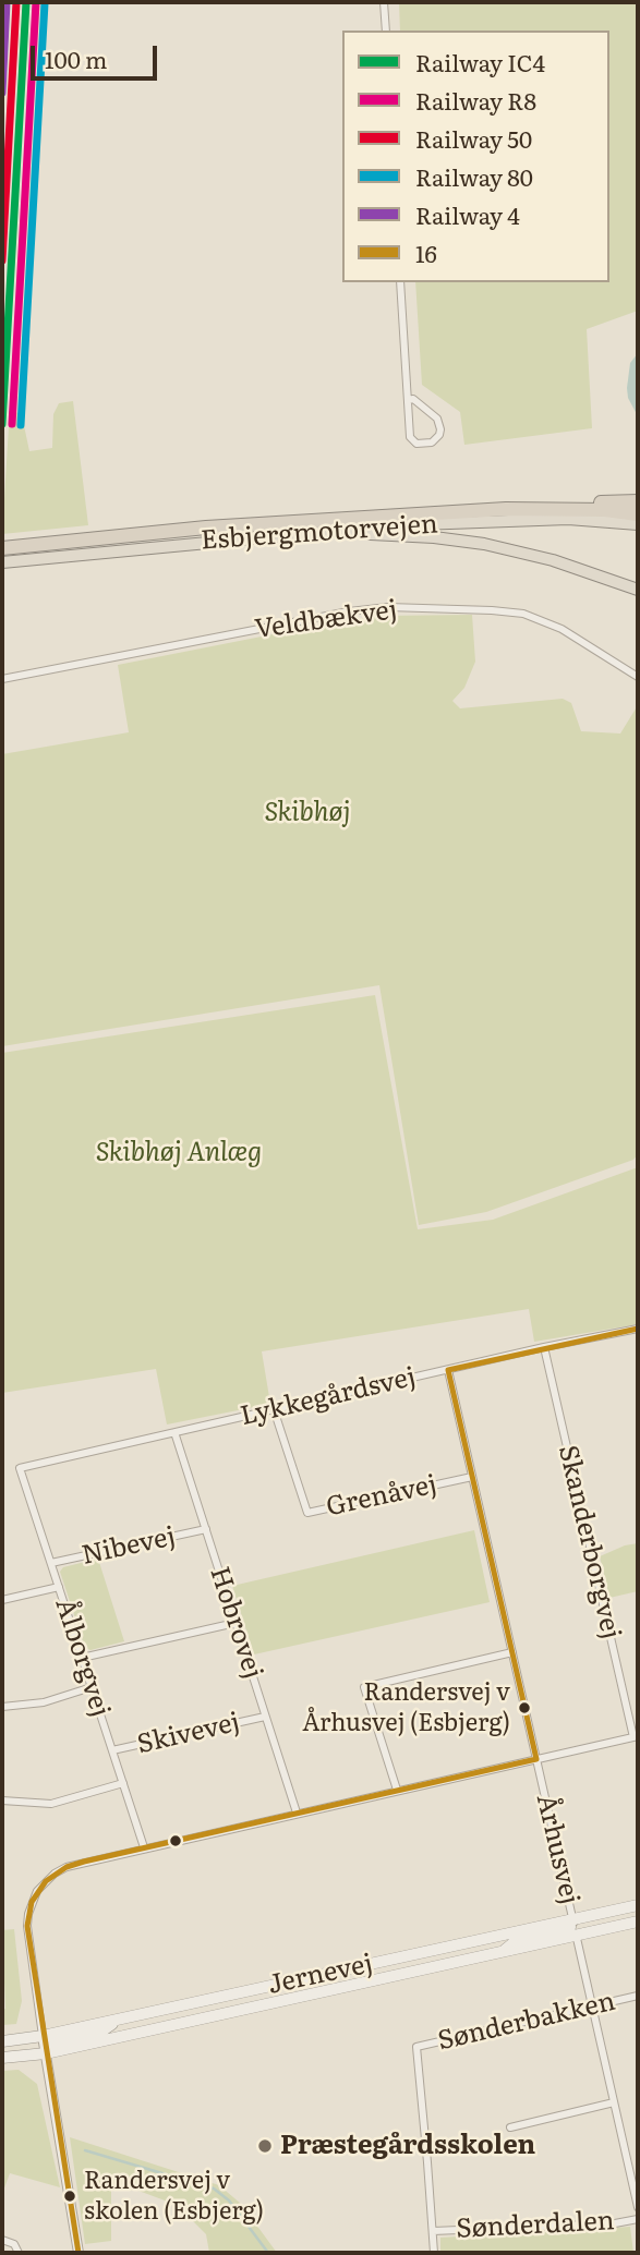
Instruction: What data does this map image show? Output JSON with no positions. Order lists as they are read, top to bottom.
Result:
{
  "streets": {
    "highway": ["Esbjergmotorvejen"],
    "main road": ["Jernevej"],
    "street": [
      "Veldbækvej",
      "Lykkegårdsvej",
      "Grenåvej",
      "Skanderborgvej",
      "Nibevej",
      "Hobrovej",
      "Ålborgvej",
      "Skivevej",
      "Århusvej",
      "Sønderbakken",
      "Sønderdalen"
    ]
  },
  "crossings": [
    ["Lykkegårdsvej", "Grenåvej"],
    ["Lykkegårdsvej", "Skanderborgvej"],
    ["Lykkegårdsvej", "Hobrovej"],
    ["Lykkegårdsvej", "Ålborgvej"],
    ["Lykkegårdsvej", "Århusvej"],
    ["Grenåvej", "Århusvej"],
    ["Nibevej", "Hobrovej"],
    ["Nibevej", "Ålborgvej"],
    ["Hobrovej", "Skivevej"],
    ["Ålborgvej", "Skivevej"],
    ["Århusvej", "Jernevej"],
    ["Århusvej", "Sønderbakken"],
    ["Sønderbakken", "Sønderdalen"]
  ],
  "parks": ["Skibhøj", "Skibhøj Anlæg"],
  "places": ["Randersvej v Århusvej (Esbjerg)", "Præstegårdsskolen", "Randersvej v skolen (Esbjerg)"],
  "lines": [
    "rail line IC4",
    "rail line R8",
    "rail line 50",
    "rail line 4",
    "rail line 80",
    "transit line 16"
  ],
  "legend": [
    "Railway IC4",
    "Railway R8",
    "Railway 50",
    "Railway 80",
    "Railway 4",
    "16"
  ],
  "scale_bar": "100 m"
}
